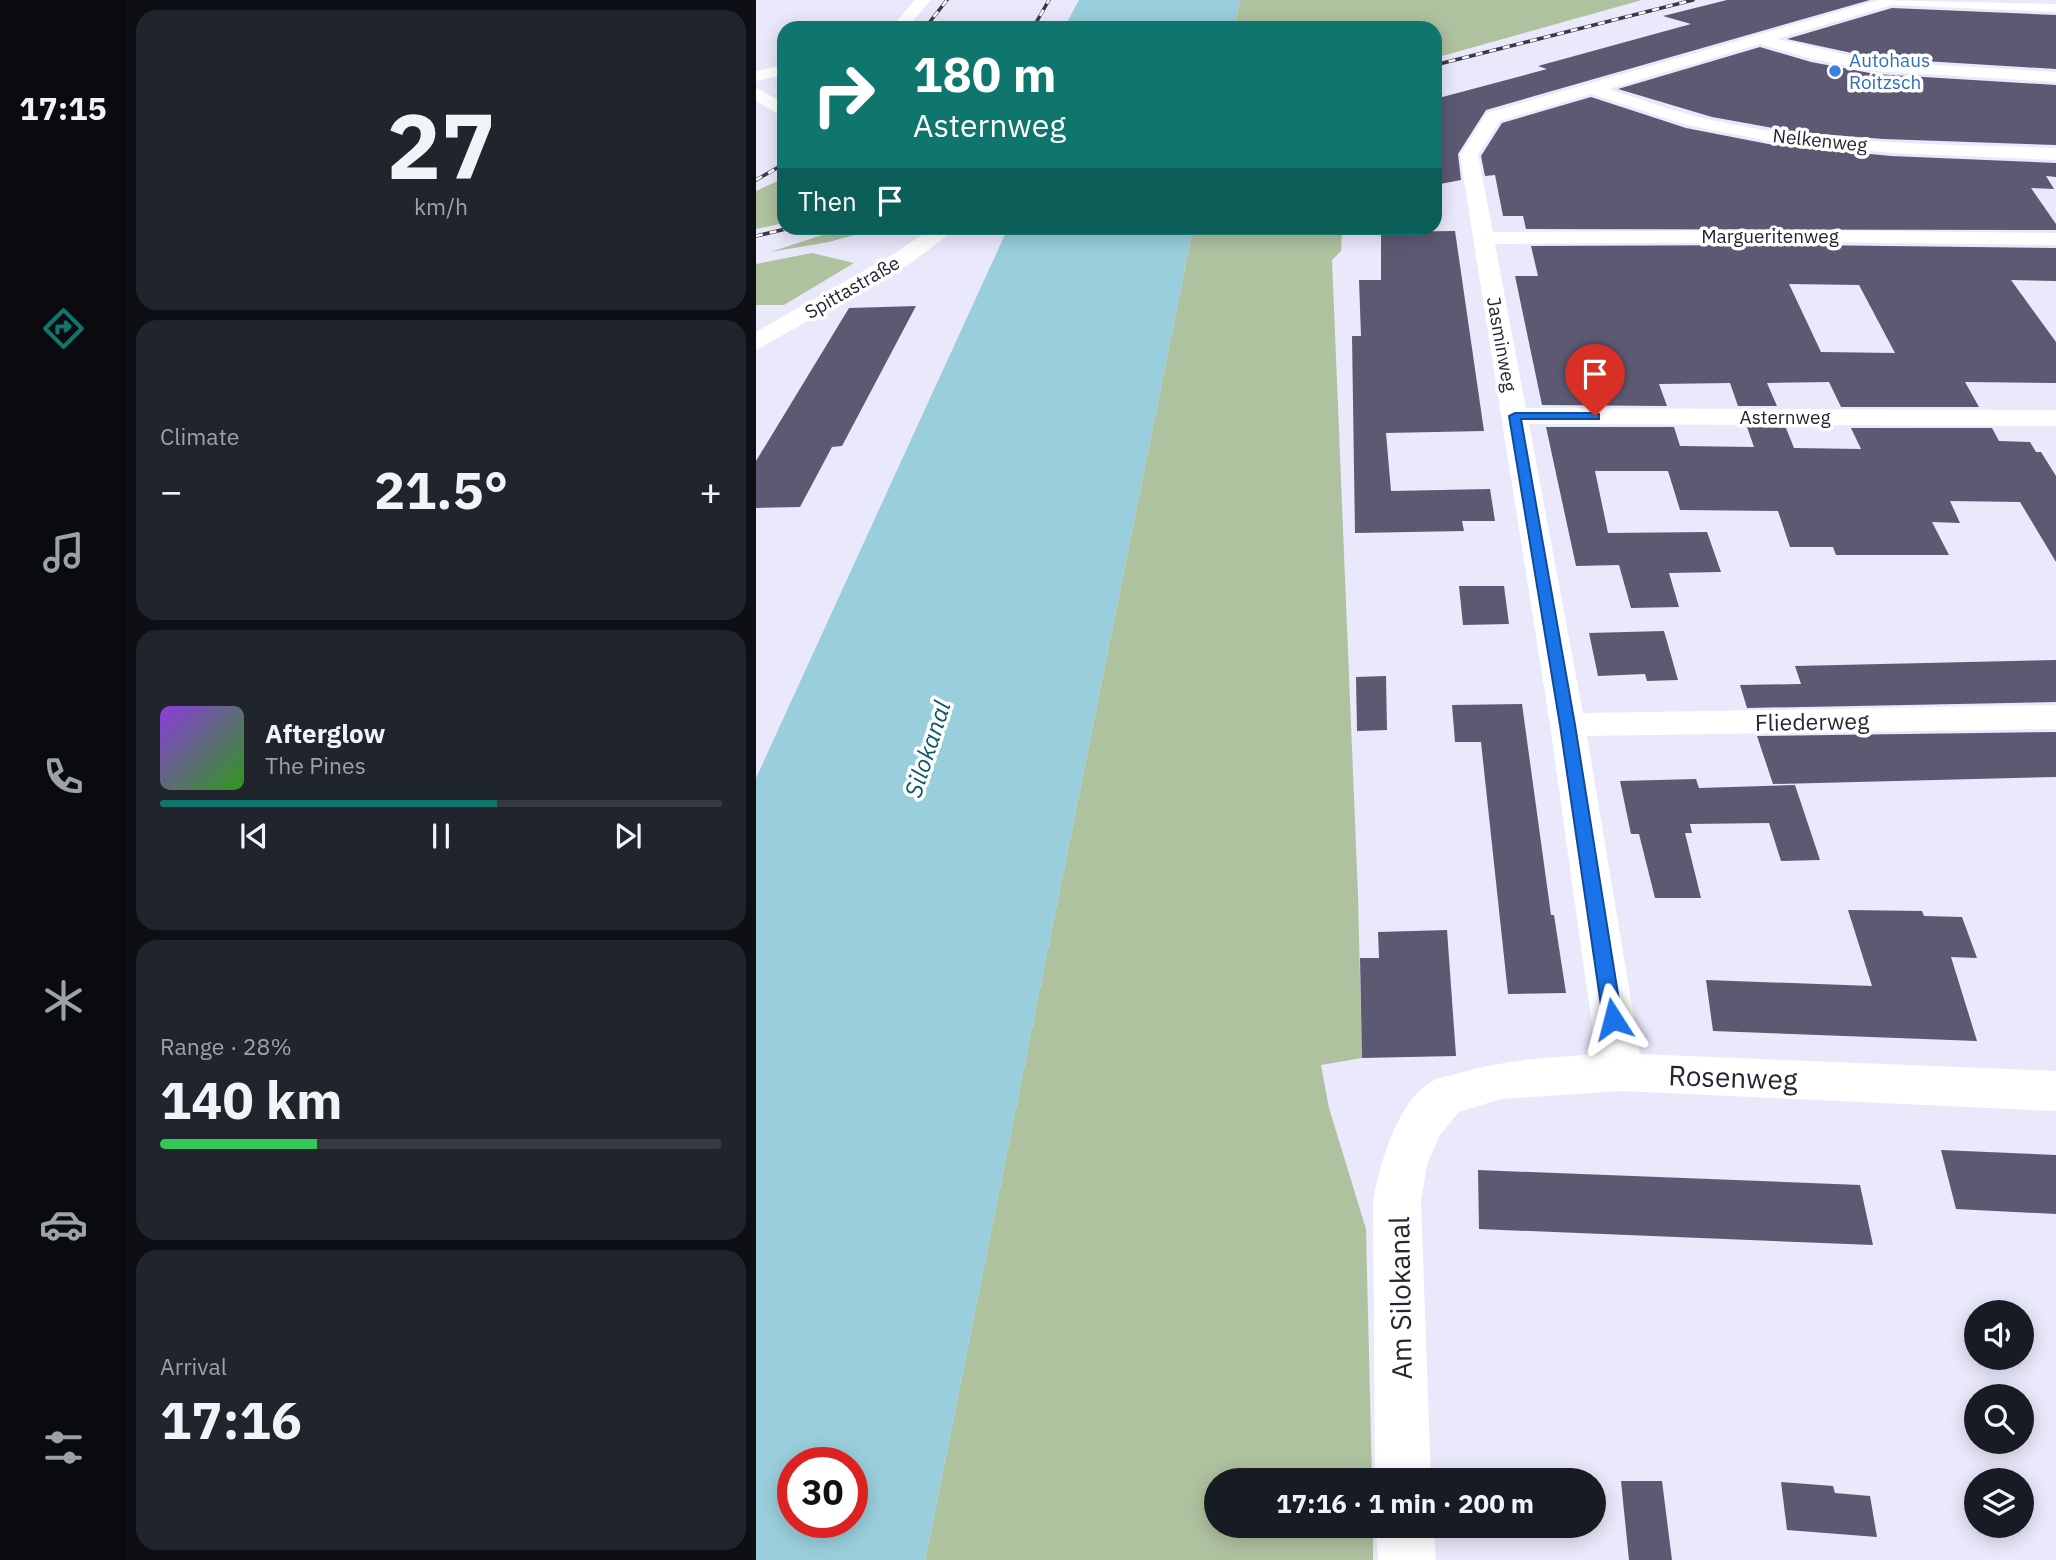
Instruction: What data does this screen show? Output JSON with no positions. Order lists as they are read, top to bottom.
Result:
{
  "streets": {
    "street": [
      "Nelkenweg",
      "Margueritenweg",
      "Spittastraße",
      "Jasminweg",
      "Asternweg",
      "Fliederweg",
      "Rosenweg",
      "Am Silokanal"
    ]
  },
  "crossings": [
    ["Nelkenweg", "Jasminweg"],
    ["Margueritenweg", "Jasminweg"],
    ["Jasminweg", "Asternweg"],
    ["Jasminweg", "Fliederweg"],
    ["Jasminweg", "Rosenweg"],
    ["Rosenweg", "Am Silokanal"]
  ],
  "water": ["Silokanal"],
  "places": ["Autohaus Roitzsch"],
  "page": {
    "tabs": "17:15",
    "tile": [
      ["27", "km/h"],
      "Climate",
      ["Range · 28%", "140 km"],
      ["Arrival", "17:16"]
    ],
    "turn": ["180 m", "Asternweg"],
    "then": "Then",
    "heat": ["−", "21.5°", "+"],
    "song": ["Afterglow", "The Pines"],
    "limit": "30",
    "trip": "17:16 · 1 min · 200 m"
  }
}
